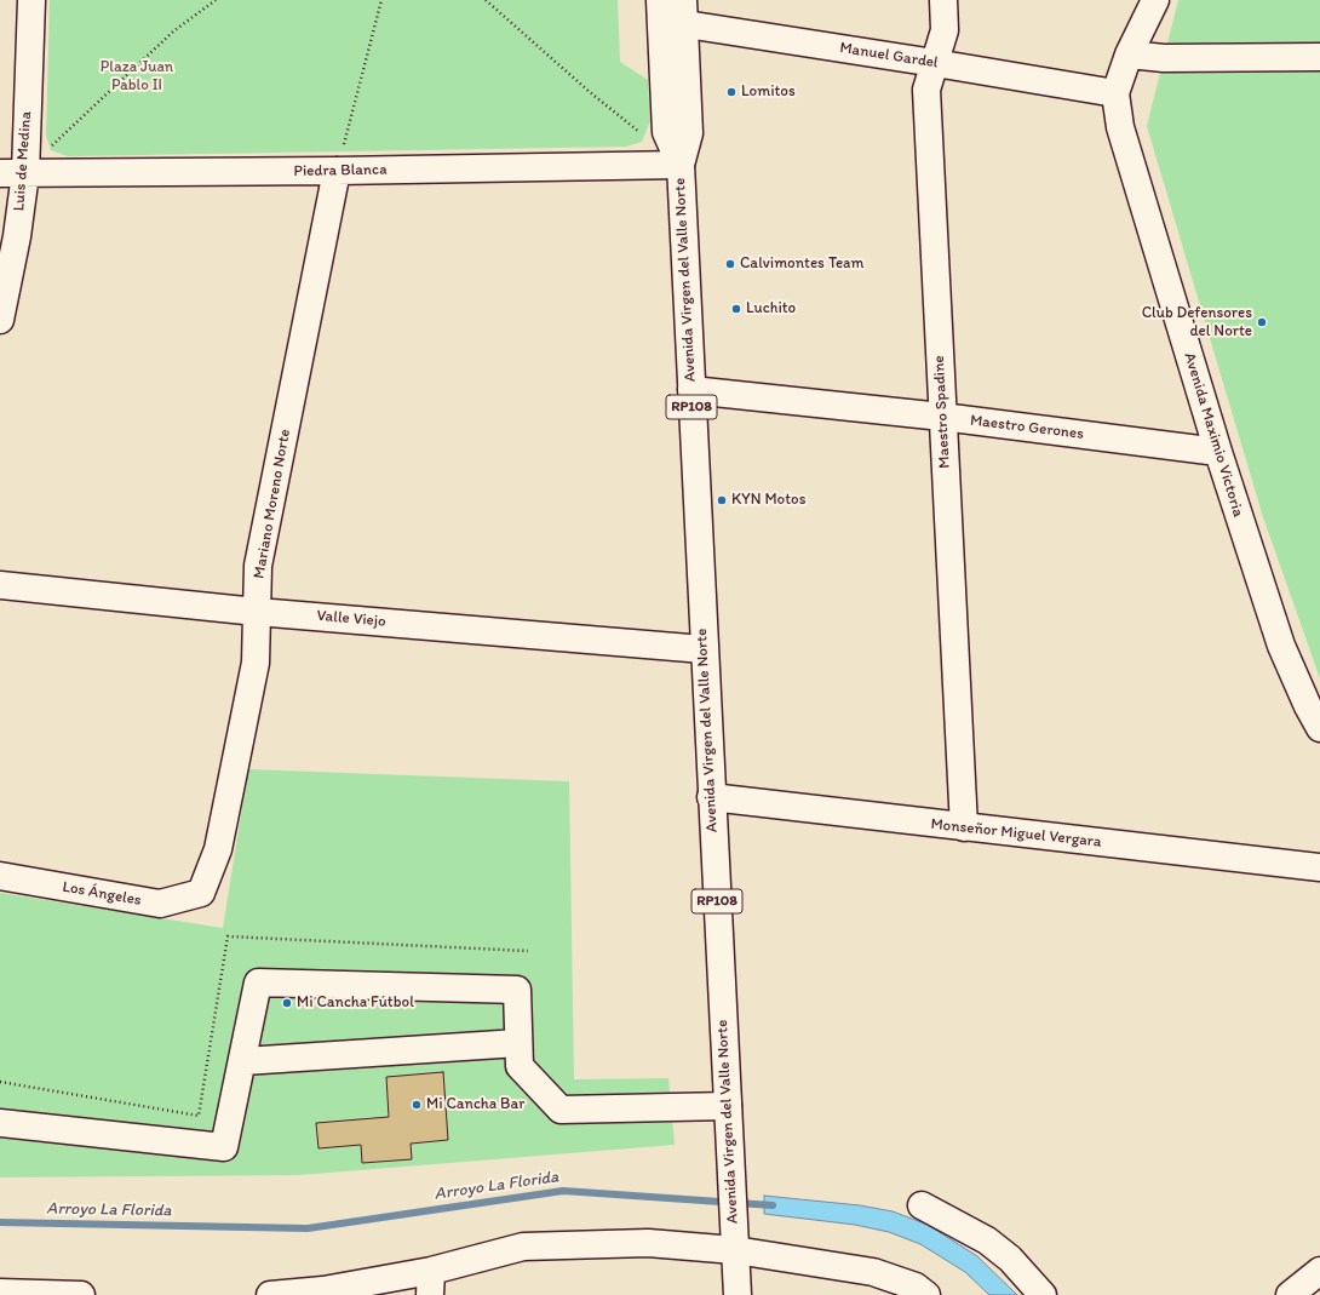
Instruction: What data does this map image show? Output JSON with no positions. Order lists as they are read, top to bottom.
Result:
{
  "streets": {
    "street": [
      "Manuel Gardel",
      "Luis de Medina",
      "Piedra Blanca",
      "Avenida Virgen del Valle Norte",
      "RP108",
      "Maestro Spadine",
      "Maestro Gerones",
      "Avenida Maximio Victoria",
      "Mariano Moreno Norte",
      "Valle Viejo",
      "Monseñor Miguel Vergara",
      "Los Ángeles"
    ]
  },
  "crossings": [
    ["Manuel Gardel", "Avenida Virgen del Valle Norte"],
    ["Manuel Gardel", "Maestro Spadine"],
    ["Manuel Gardel", "Avenida Maximio Victoria"],
    ["Luis de Medina", "Piedra Blanca"],
    ["Piedra Blanca", "Avenida Virgen del Valle Norte"],
    ["Piedra Blanca", "Mariano Moreno Norte"],
    ["Avenida Virgen del Valle Norte", "Maestro Gerones"],
    ["Avenida Virgen del Valle Norte", "Valle Viejo"],
    ["Avenida Virgen del Valle Norte", "Monseñor Miguel Vergara"],
    ["Maestro Spadine", "Maestro Gerones"],
    ["Maestro Spadine", "Monseñor Miguel Vergara"],
    ["Maestro Gerones", "Avenida Maximio Victoria"],
    ["Mariano Moreno Norte", "Valle Viejo"],
    ["Mariano Moreno Norte", "Los Ángeles"]
  ],
  "water": ["Arroyo La Florida"],
  "parks": ["Plaza Juan Pablo II"],
  "places": [
    "Lomitos",
    "Calvimontes Team",
    "Luchito",
    "Club Defensores del Norte",
    "KYN Motos",
    "Mi Cancha Fútbol",
    "Mi Cancha Bar"
  ]
}
